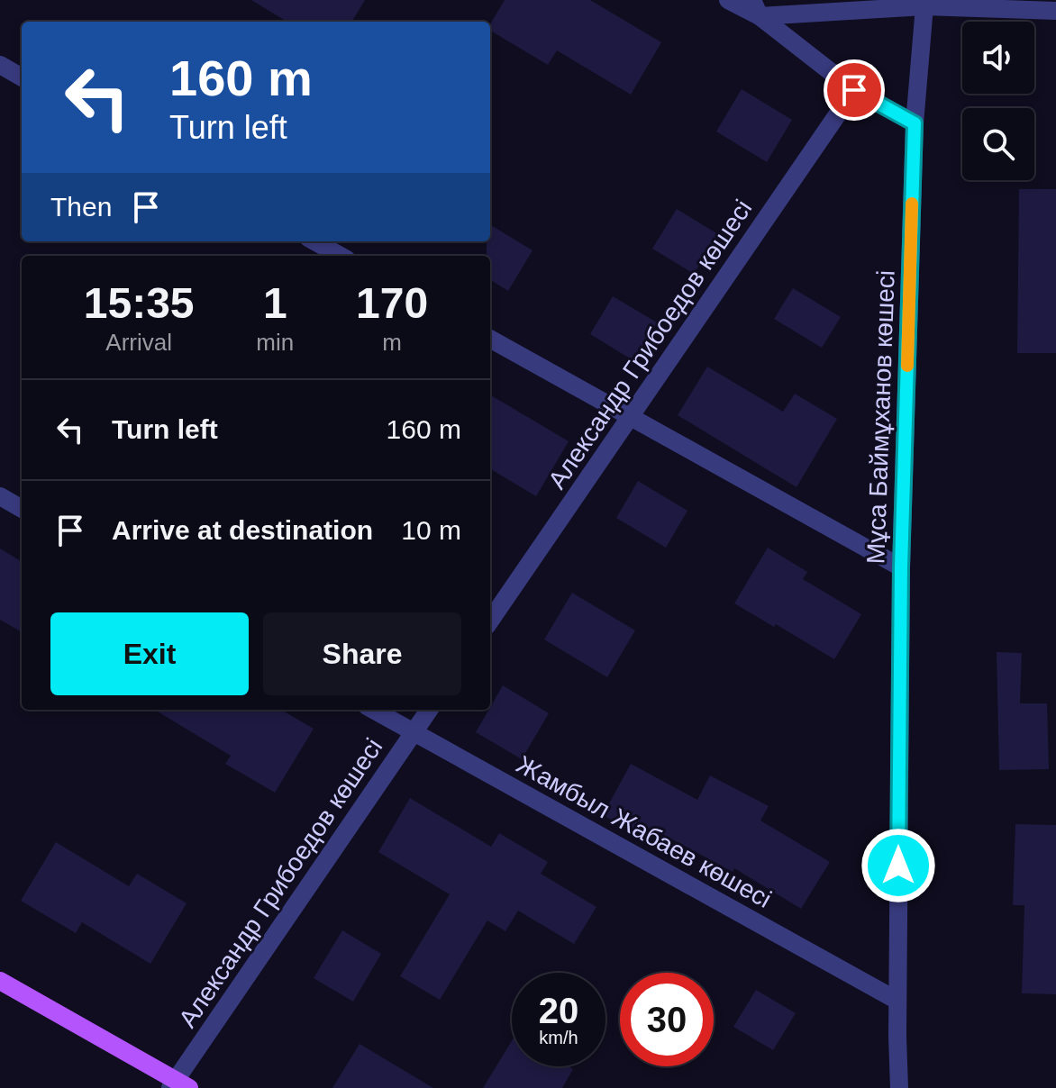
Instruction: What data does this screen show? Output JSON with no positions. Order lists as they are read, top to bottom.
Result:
{
  "streets": {
    "street": ["Александр Грибоедов көшесі", "Мұса Баймұханов көшесі", "Жамбыл Жабаев көшесі"]
  },
  "crossings": [
    ["Александр Грибоедов көшесі", "Жамбыл Жабаев көшесі"],
    ["Мұса Баймұханов көшесі", "Жамбыл Жабаев көшесі"]
  ],
  "page": {
    "turn": ["160 m", "Turn left"],
    "then": "Then",
    "eta": [
      "15:35",
      "Arrival",
      "1",
      "min",
      "170",
      "m"
    ],
    "list": [
      {
        "name": "Turn left",
        "value": "160 m"
      },
      {
        "name": "Arrive at destination",
        "value": "10 m"
      }
    ],
    "buttons": ["Exit", "Share"],
    "speed": "20 km/h",
    "limit": "30"
  }
}
